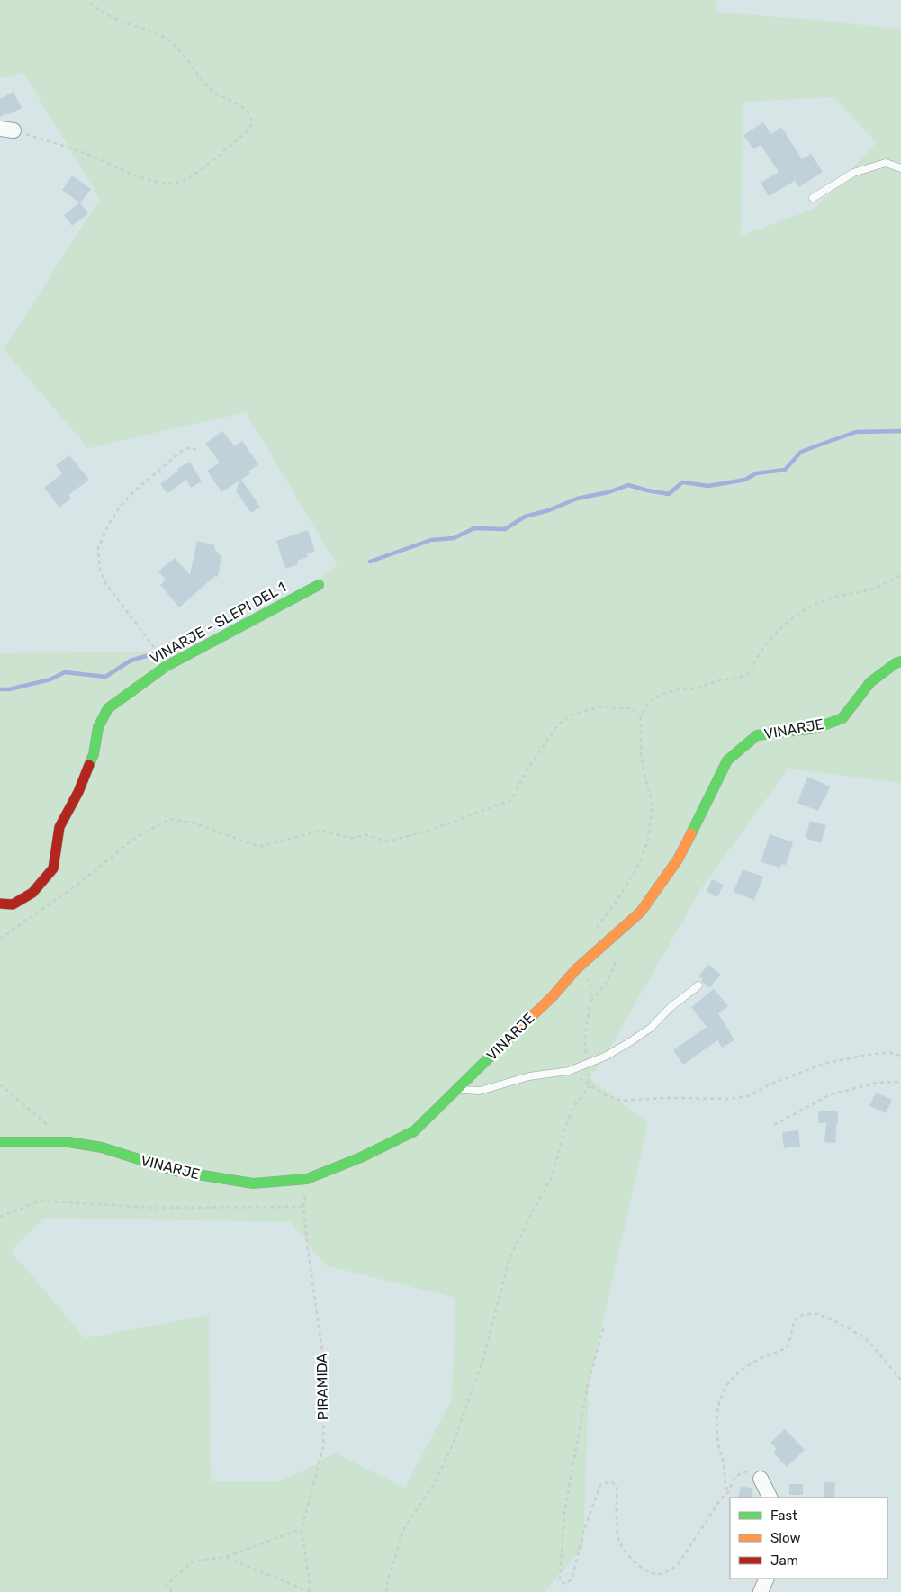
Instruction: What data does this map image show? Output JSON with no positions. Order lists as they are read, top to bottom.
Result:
{
  "streets": {
    "street": ["VINARJE - SLEPI DEL 1", "VINARJE"],
    "path": ["PIRAMIDA"]
  },
  "crossings": [
    ["VINARJE", "PIRAMIDA"]
  ],
  "legend": ["Fast", "Slow", "Jam"]
}
